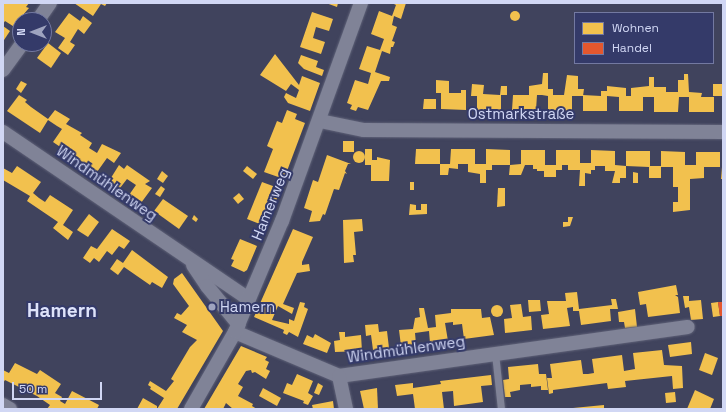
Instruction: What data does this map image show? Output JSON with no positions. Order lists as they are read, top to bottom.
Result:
{
  "streets": {
    "street": ["Ostmarkstraße", "Windmühlenweg", "Hamerweg"]
  },
  "crossings": [
    ["Ostmarkstraße", "Hamerweg"],
    ["Windmühlenweg", "Hamerweg"]
  ],
  "districts": ["Hamern"],
  "places": ["Hamern"],
  "legend": ["Wohnen", "Handel"],
  "scale_bar": "50 m",
  "north": "left"
}
